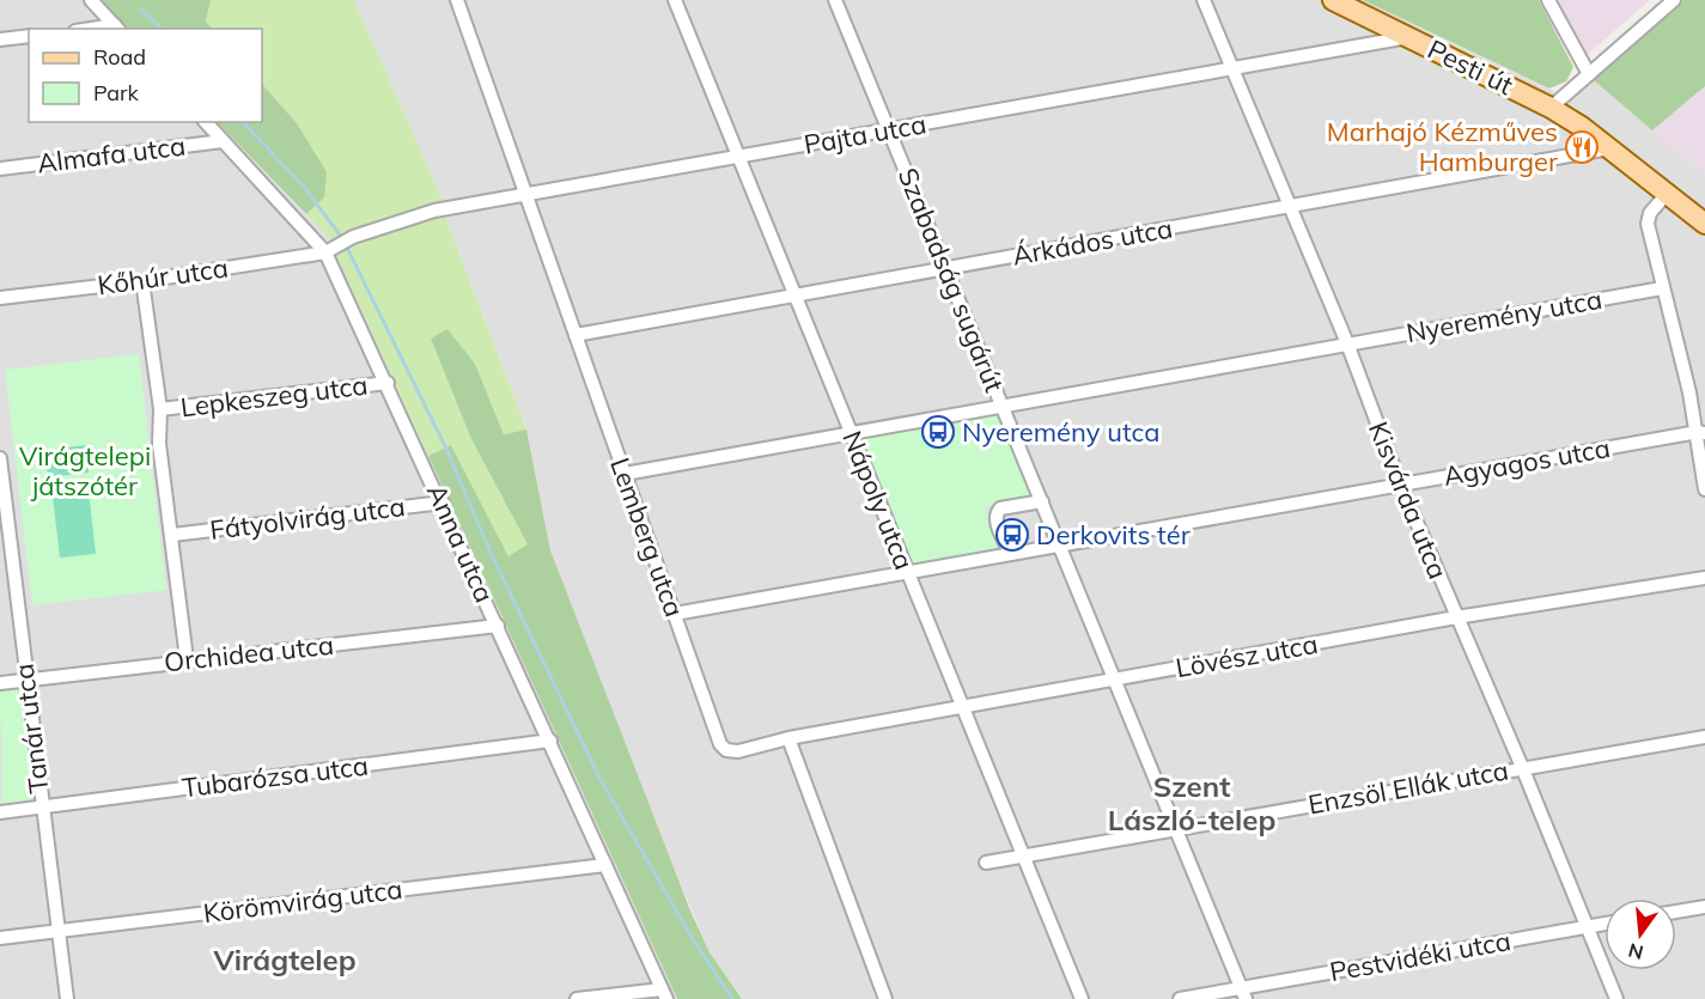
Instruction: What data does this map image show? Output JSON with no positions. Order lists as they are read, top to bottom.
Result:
{
  "streets": {
    "main road": ["Pesti út"],
    "street": [
      "Pajta utca",
      "Almafa utca",
      "Árkádos utca",
      "Kőhúr utca",
      "Szabadság sugárút",
      "Nyeremény utca",
      "Lepkeszeg utca",
      "Agyagos utca",
      "Nápoly utca",
      "Kisvárda utca",
      "Fátyolvirág utca",
      "Lemberg utca",
      "Anna utca",
      "Orchidea utca",
      "Lövész utca",
      "Tanár utca",
      "Tubarózsa utca",
      "Enzsöl Ellák utca",
      "Körömvirág utca",
      "Pestvidéki utca"
    ]
  },
  "crossings": [
    ["Pesti út", "Pajta utca"],
    ["Pesti út", "Árkádos utca"],
    ["Pajta utca", "Kőhúr utca"],
    ["Pajta utca", "Szabadság sugárút"],
    ["Pajta utca", "Nápoly utca"],
    ["Pajta utca", "Kisvárda utca"],
    ["Pajta utca", "Lemberg utca"],
    ["Pajta utca", "Anna utca"],
    ["Almafa utca", "Anna utca"],
    ["Árkádos utca", "Szabadság sugárút"],
    ["Árkádos utca", "Nápoly utca"],
    ["Árkádos utca", "Kisvárda utca"],
    ["Árkádos utca", "Lemberg utca"],
    ["Kőhúr utca", "Anna utca"],
    ["Szabadság sugárút", "Nyeremény utca"],
    ["Szabadság sugárút", "Agyagos utca"],
    ["Szabadság sugárút", "Lövész utca"],
    ["Szabadság sugárút", "Enzsöl Ellák utca"],
    ["Szabadság sugárút", "Pestvidéki utca"],
    ["Nyeremény utca", "Nápoly utca"],
    ["Nyeremény utca", "Kisvárda utca"],
    ["Nyeremény utca", "Lemberg utca"],
    ["Lepkeszeg utca", "Anna utca"],
    ["Agyagos utca", "Kisvárda utca"],
    ["Nápoly utca", "Lövész utca"],
    ["Nápoly utca", "Enzsöl Ellák utca"],
    ["Kisvárda utca", "Lövész utca"],
    ["Kisvárda utca", "Enzsöl Ellák utca"],
    ["Kisvárda utca", "Pestvidéki utca"],
    ["Fátyolvirág utca", "Anna utca"],
    ["Lemberg utca", "Lövész utca"],
    ["Anna utca", "Orchidea utca"],
    ["Anna utca", "Tubarózsa utca"],
    ["Anna utca", "Körömvirág utca"],
    ["Orchidea utca", "Tanár utca"],
    ["Tanár utca", "Tubarózsa utca"],
    ["Tanár utca", "Körömvirág utca"]
  ],
  "districts": ["Szent László-telep", "Virágtelep"],
  "parks": ["Virágtelepi játszótér"],
  "places": {
    "restaurant": ["Marhajó Kézműves Hamburger"],
    "bus stop": ["Nyeremény utca", "Derkovits tér"]
  },
  "legend": ["Road", "Park"],
  "north": "bottom"
}
